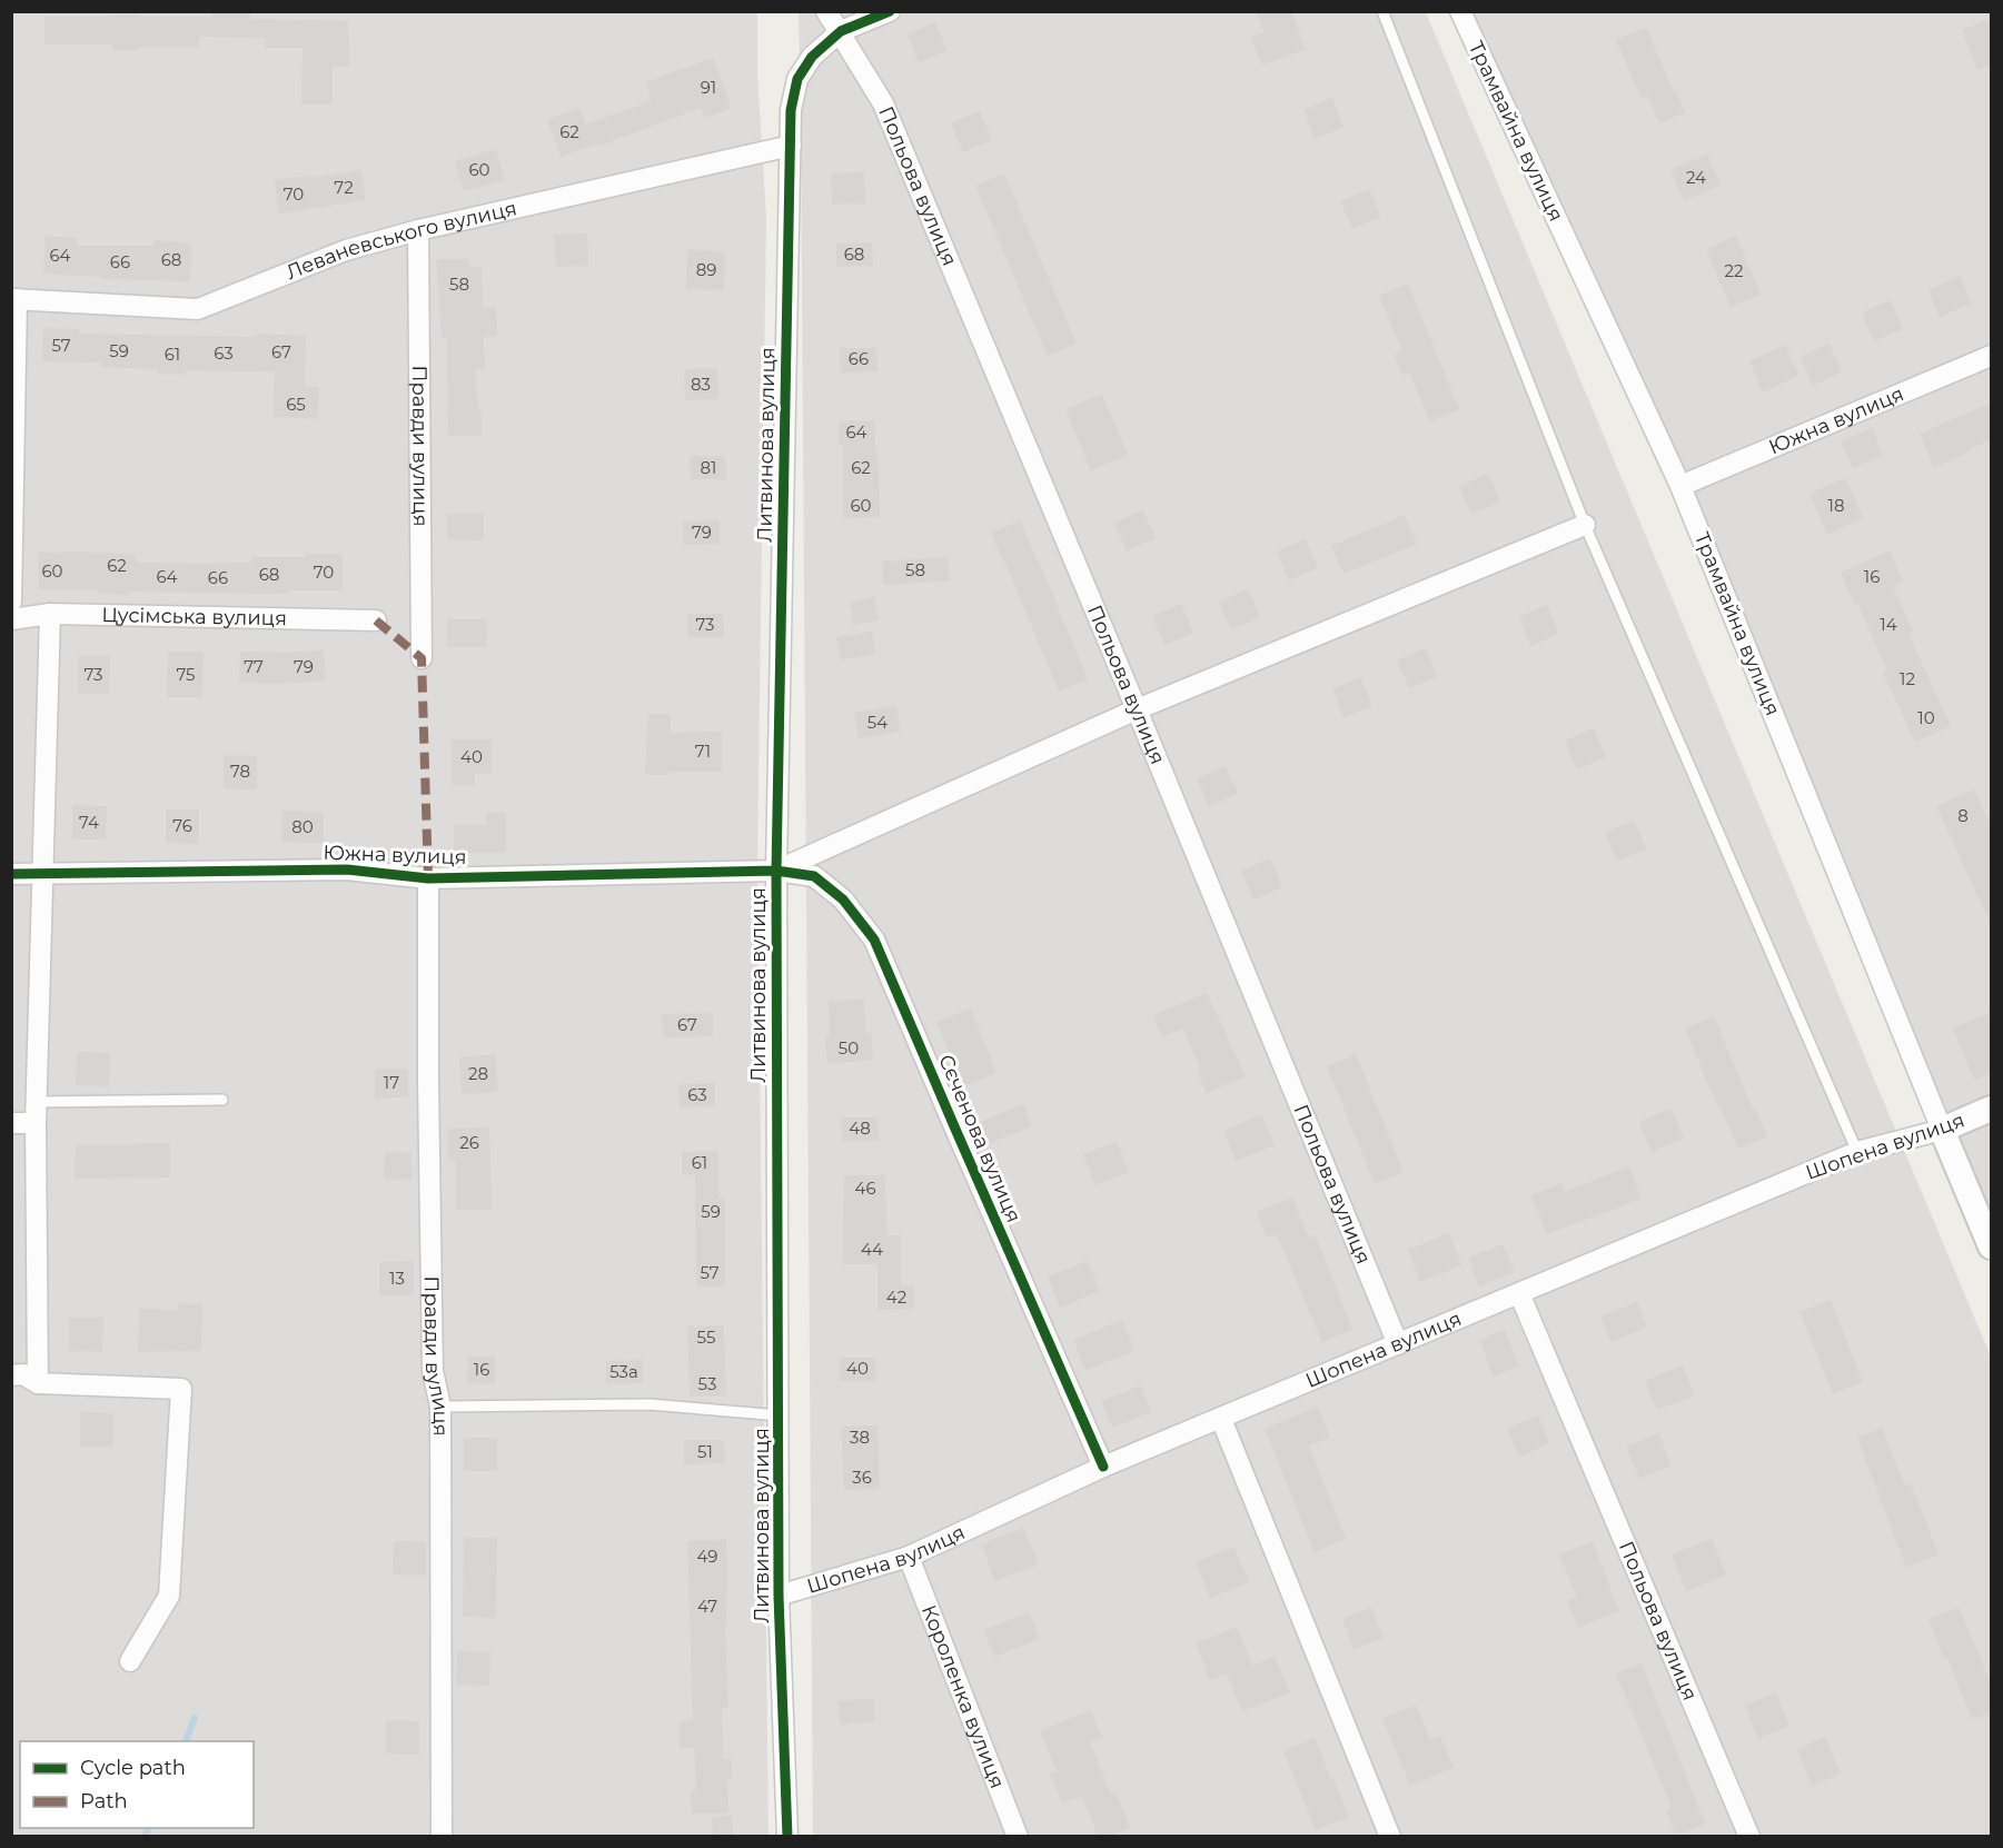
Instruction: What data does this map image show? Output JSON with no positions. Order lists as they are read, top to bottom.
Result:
{
  "streets": {
    "street": [
      "Трамвайна вулиця",
      "Польова вулиця",
      "Леваневського вулиця",
      "Южна вулиця",
      "Правди вулиця",
      "Литвинова вулиця",
      "Цусімська вулиця",
      "Сєченова вулиця",
      "Шопена вулиця",
      "Короленка вулиця"
    ]
  },
  "crossings": [
    ["Трамвайна вулиця", "Южна вулиця"],
    ["Трамвайна вулиця", "Шопена вулиця"],
    ["Польова вулиця", "Литвинова вулиця"],
    ["Польова вулиця", "Шопена вулиця"],
    ["Леваневського вулиця", "Правди вулиця"],
    ["Леваневського вулиця", "Литвинова вулиця"],
    ["Южна вулиця", "Правди вулиця"],
    ["Южна вулиця", "Литвинова вулиця"],
    ["Южна вулиця", "Сєченова вулиця"],
    ["Литвинова вулиця", "Сєченова вулиця"],
    ["Литвинова вулиця", "Шопена вулиця"],
    ["Сєченова вулиця", "Шопена вулиця"],
    ["Шопена вулиця", "Короленка вулиця"]
  ],
  "house_numbers": [
    "91",
    "62",
    "60",
    "24",
    "72",
    "70",
    "68",
    "64",
    "68",
    "66",
    "89",
    "22",
    "58",
    "57",
    "59",
    "67",
    "63",
    "61",
    "66",
    "83",
    "65",
    "64",
    "81",
    "62",
    "60",
    "18",
    "79",
    "62",
    "58",
    "60",
    "70",
    "68",
    "64",
    "16",
    "66",
    "73",
    "14",
    "77",
    "79",
    "73",
    "75",
    "12",
    "10",
    "54",
    "71",
    "40",
    "78",
    "8",
    "74",
    "76",
    "80",
    "67",
    "50",
    "28",
    "17",
    "63",
    "48",
    "26",
    "61",
    "46",
    "59",
    "44",
    "57",
    "13",
    "42",
    "55",
    "40",
    "16",
    "53а",
    "53",
    "38",
    "51",
    "36",
    "49",
    "47"
  ],
  "legend": ["Cycle path", "Path"]
}
